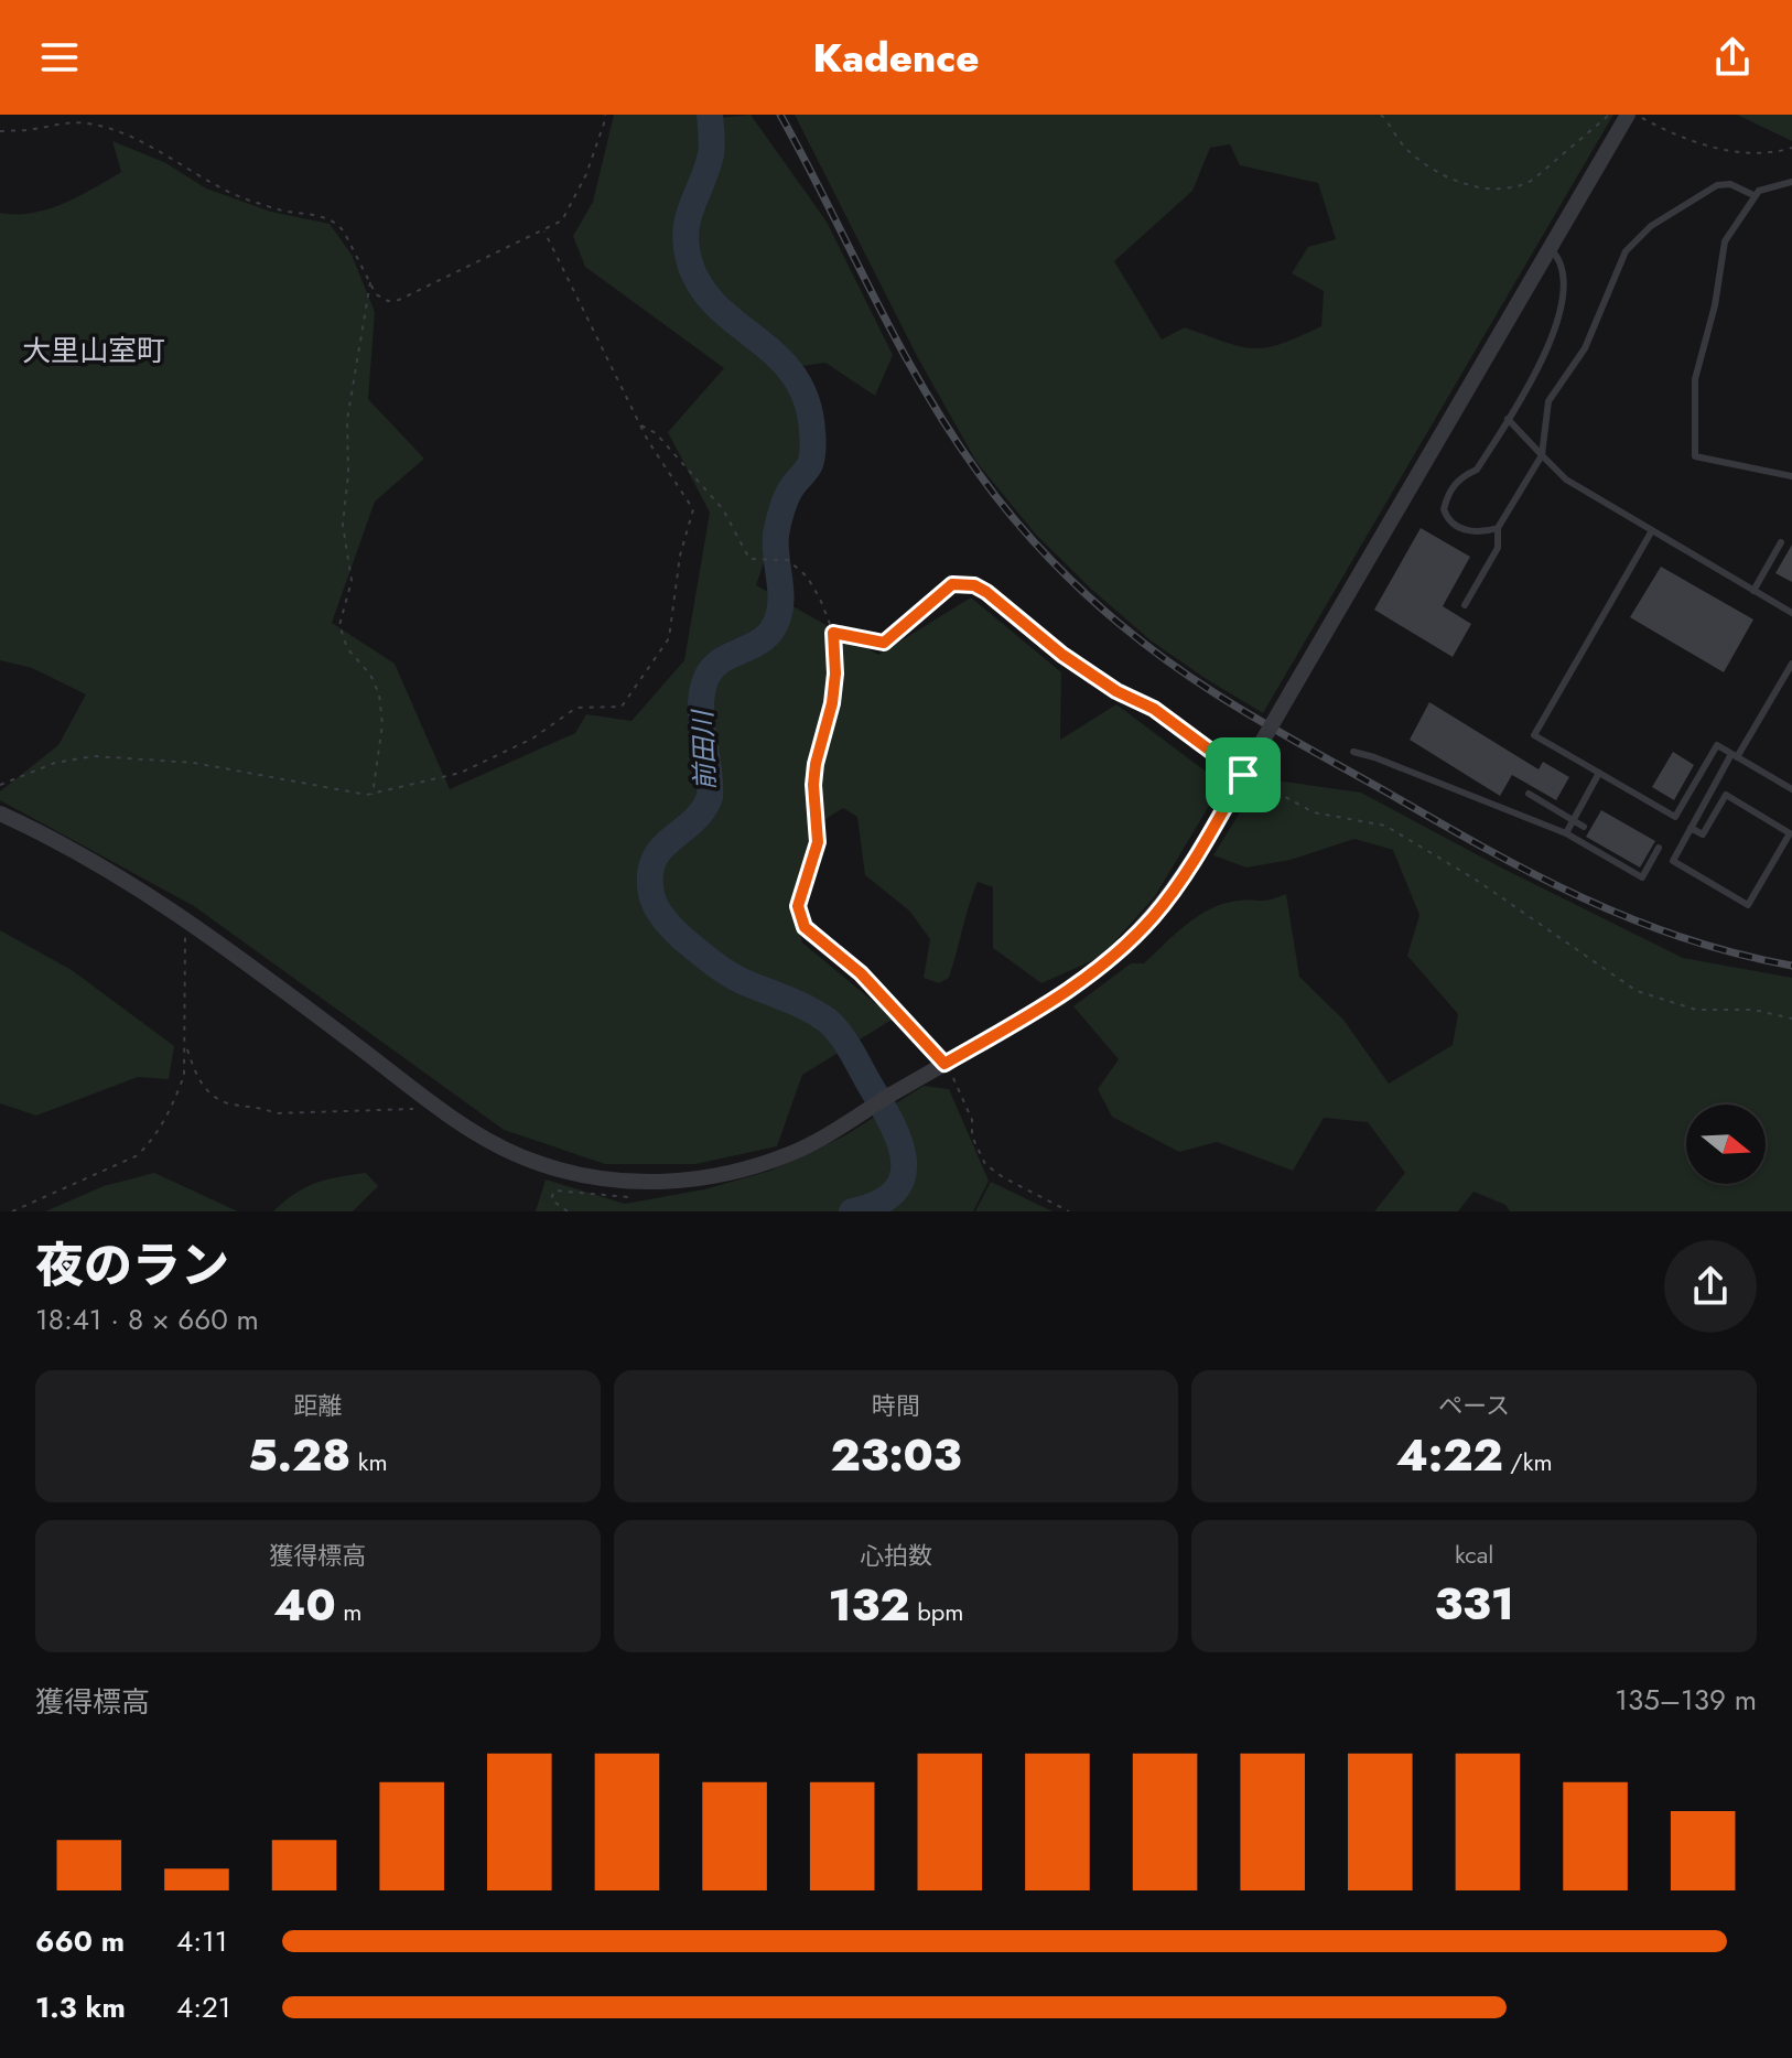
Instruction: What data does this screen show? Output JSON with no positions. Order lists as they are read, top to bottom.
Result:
{
  "districts": ["大里山室町"],
  "water": ["前田川"],
  "north": "right",
  "page": {
    "header": "Kadence",
    "heading": ["夜のラン", "18:41 · 8 × 660 m"],
    "stats": [
      ["距離", "5.28 km"],
      ["時間", "23:03"],
      ["ペース", "4:22 /km"],
      ["獲得標高", "40 m"],
      ["心拍数", "132 bpm"],
      ["kcal", "331"]
    ],
    "chart": ["獲得標高", "135–139 m"],
    "list": [
      {
        "name": "660 m",
        "note": "4:11"
      },
      {
        "name": "1.3 km",
        "note": "4:21"
      }
    ]
  }
}
